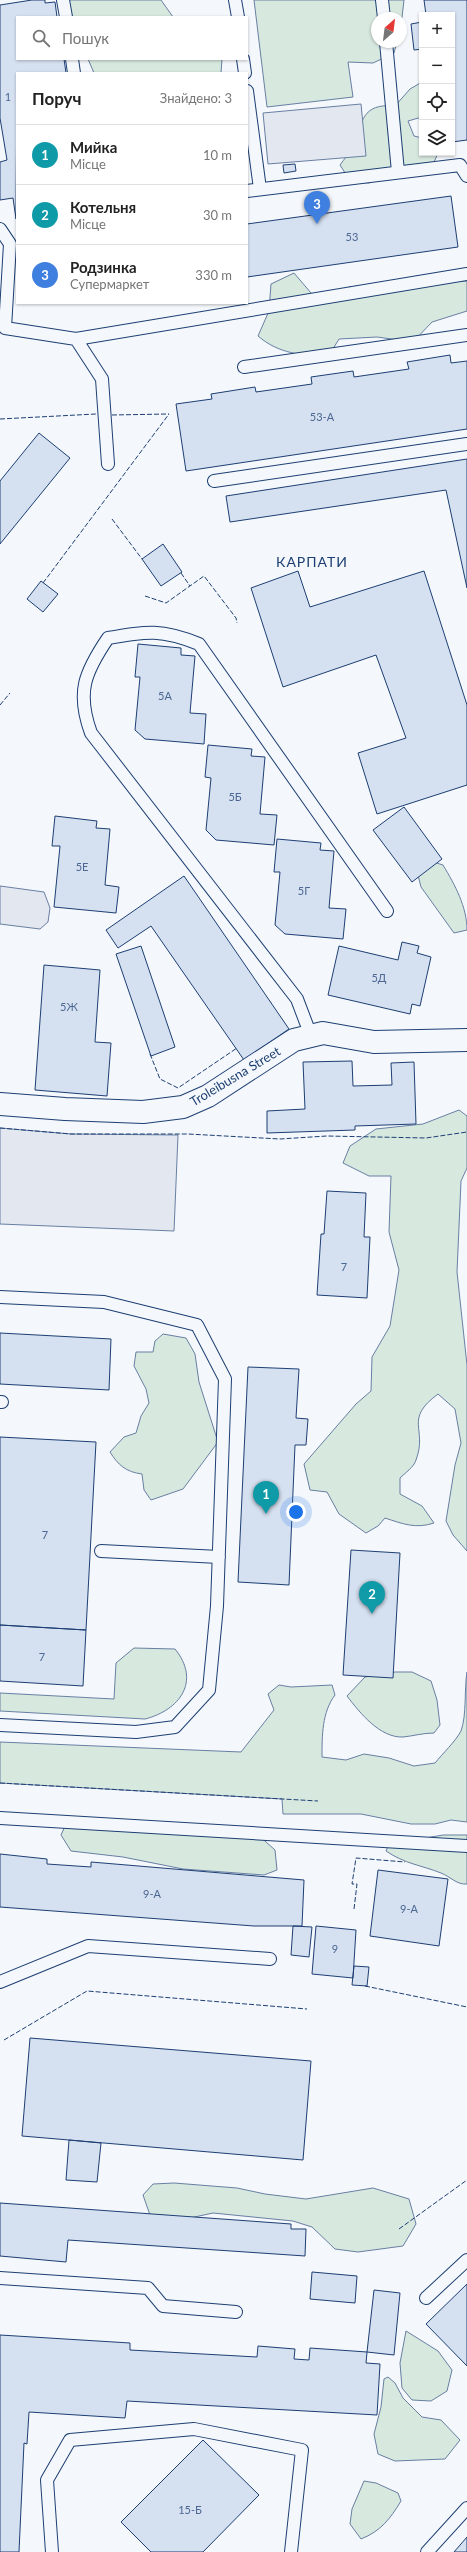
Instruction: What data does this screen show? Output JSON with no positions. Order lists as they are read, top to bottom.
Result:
{
  "streets": {
    "street": ["Troleibusna Street"]
  },
  "districts": ["КАРПАТИ"],
  "house_numbers": [
    "1",
    "53",
    "53-А",
    "5А",
    "5Б",
    "5Е",
    "5Г",
    "5Д",
    "5Ж",
    "7",
    "7",
    "7",
    "9-А",
    "9-А",
    "9",
    "15-Б"
  ],
  "north": "top right",
  "page": {
    "map_buttons": ["+", "−"],
    "search": "Пошук",
    "heading": ["Поруч", "Знайдено: 3"],
    "list": [
      {
        "mark": "1",
        "name": "Мийка",
        "note": "Місце",
        "value": "10 m"
      },
      {
        "mark": "2",
        "name": "Котельня",
        "note": "Місце",
        "value": "30 m"
      },
      {
        "mark": "3",
        "name": "Родзинка",
        "note": "Супермаркет",
        "value": "330 m"
      }
    ],
    "pins": ["3", "1", "2"]
  }
}
